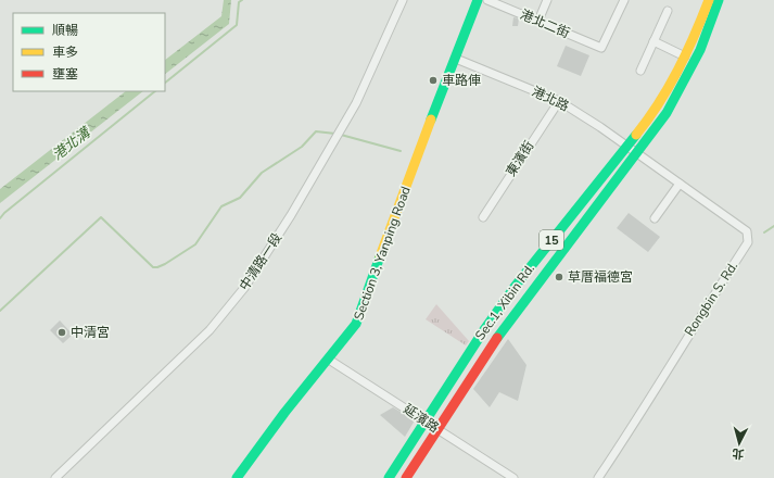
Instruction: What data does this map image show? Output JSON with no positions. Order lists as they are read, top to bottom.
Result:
{
  "streets": {
    "main road": ["15", "Section 3, Yanping Road", "Sec.1, Xibin Rd."],
    "street": [
      "港北二街",
      "港北路",
      "東濱街",
      "中清路一段",
      "Rongbin S. Rd.",
      "延濱路"
    ]
  },
  "crossings": [
    ["港北路", "東濱街"],
    ["港北路", "Section 3, Yanping Road"],
    ["港北路", "Rongbin S. Rd."],
    ["港北路", "Sec.1, Xibin Rd."],
    ["Section 3, Yanping Road", "延濱路"],
    ["Rongbin S. Rd.", "Sec.1, Xibin Rd."],
    ["Sec.1, Xibin Rd.", "延濱路"]
  ],
  "water": ["港北溝"],
  "places": ["車路俥", "草厝福德宮", "中清宮"],
  "legend": ["順暢", "車多", "壅塞"],
  "north": "bottom"
}
